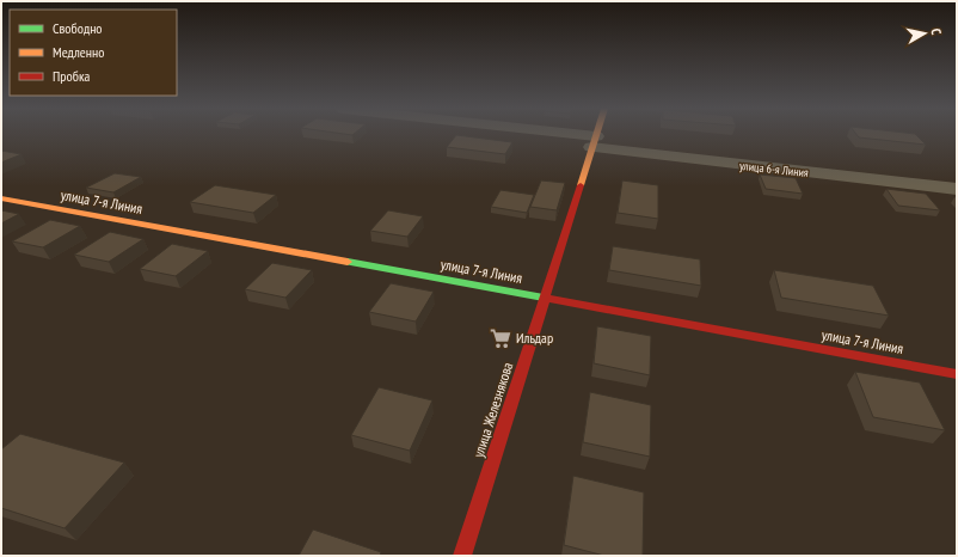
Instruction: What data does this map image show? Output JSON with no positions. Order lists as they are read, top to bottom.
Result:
{
  "streets": {
    "street": ["улица 6-я Линия", "улица 7-я Линия", "улица Железнякова"]
  },
  "crossings": [
    ["улица 6-я Линия", "улица Железнякова"],
    ["улица 7-я Линия", "улица Железнякова"]
  ],
  "places": {
    "supermarket": ["Ильдар"]
  },
  "legend": ["Свободно", "Медленно", "Пробка"],
  "north": "right"
}
